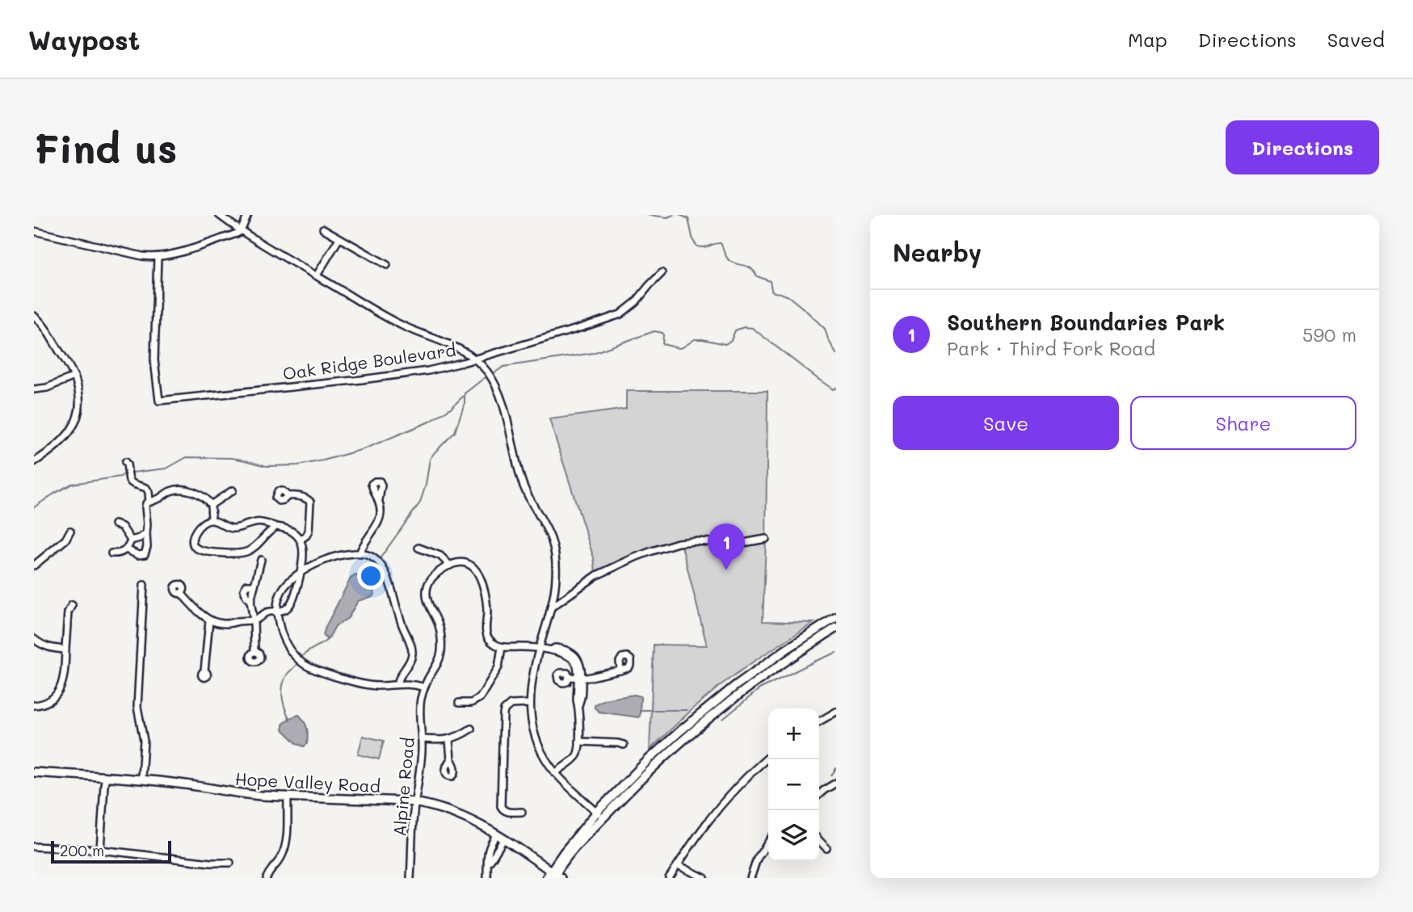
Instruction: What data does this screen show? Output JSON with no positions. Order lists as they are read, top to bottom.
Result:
{
  "streets": {
    "main road": ["Hope Valley Road"],
    "street": ["Oak Ridge Boulevard", "Alpine Road"]
  },
  "crossings": [
    ["Hope Valley Road", "Alpine Road"]
  ],
  "scale_bar": "200 m",
  "page": {
    "header": "Waypost",
    "nav": ["Map", "Directions", "Saved"],
    "buttons": [
      "Directions",
      ["Save", "Share"]
    ],
    "title": "Find us",
    "heading": "Nearby",
    "list": [
      {
        "mark": "1",
        "name": "Southern Boundaries Park",
        "note": "Park · Third Fork Road",
        "value": "590 m"
      }
    ],
    "pins": "1",
    "map_buttons": ["+", "−"],
    "scale": "200 m"
  }
}
